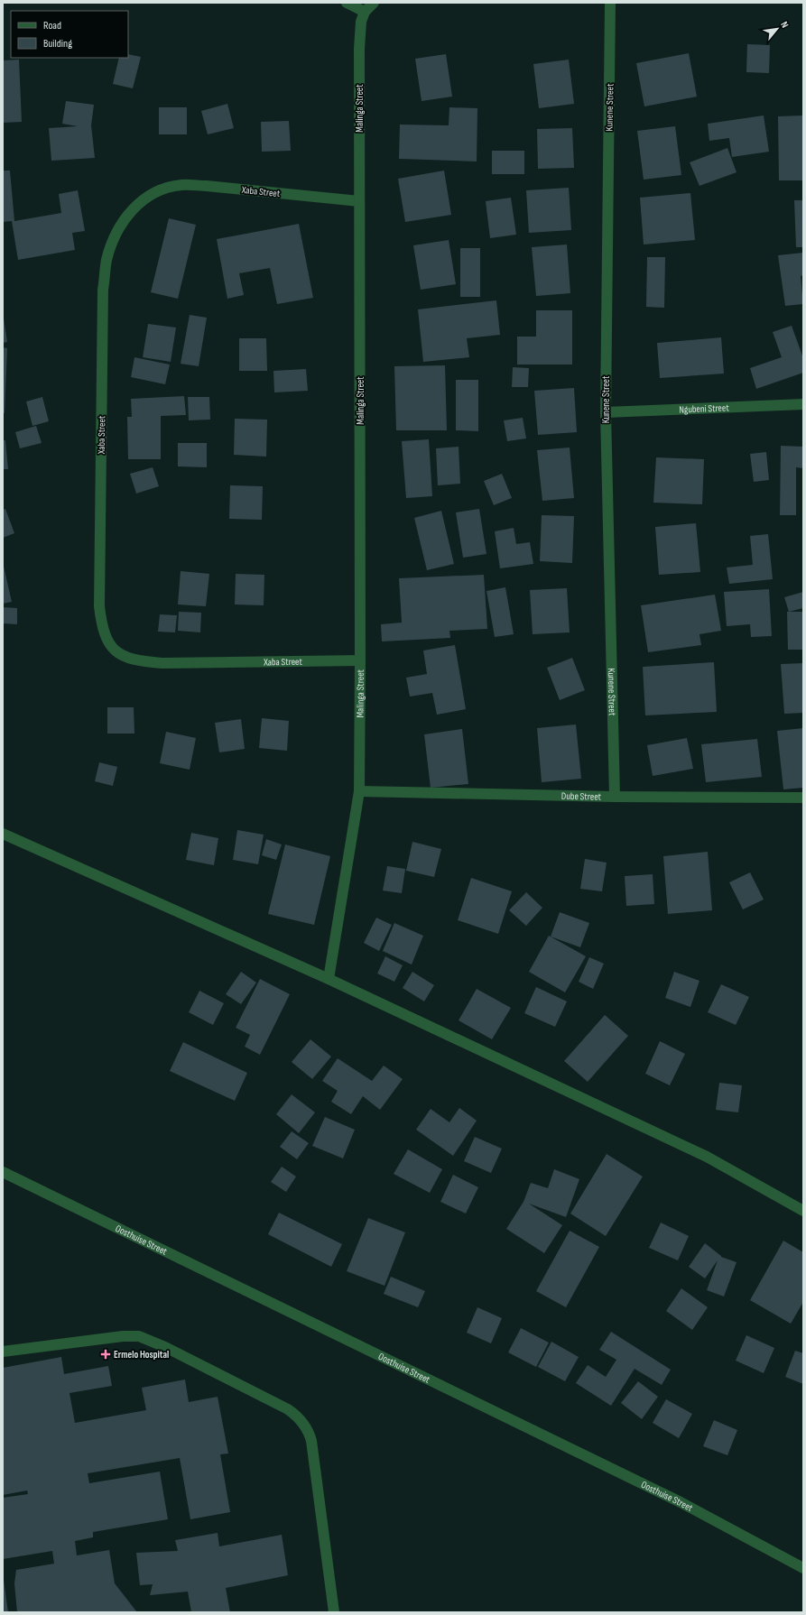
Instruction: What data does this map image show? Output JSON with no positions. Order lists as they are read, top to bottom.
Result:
{
  "streets": {
    "street": [
      "Kunene Street",
      "Malinga Street",
      "Xaba Street",
      "Ngubeni Street",
      "Dube Street",
      "Oosthuise Street"
    ]
  },
  "crossings": [
    ["Kunene Street", "Ngubeni Street"],
    ["Kunene Street", "Dube Street"],
    ["Malinga Street", "Xaba Street"],
    ["Malinga Street", "Dube Street"]
  ],
  "places": {
    "health": ["Ermelo Hospital"]
  },
  "legend": ["Road", "Building"],
  "north": "top right"
}
